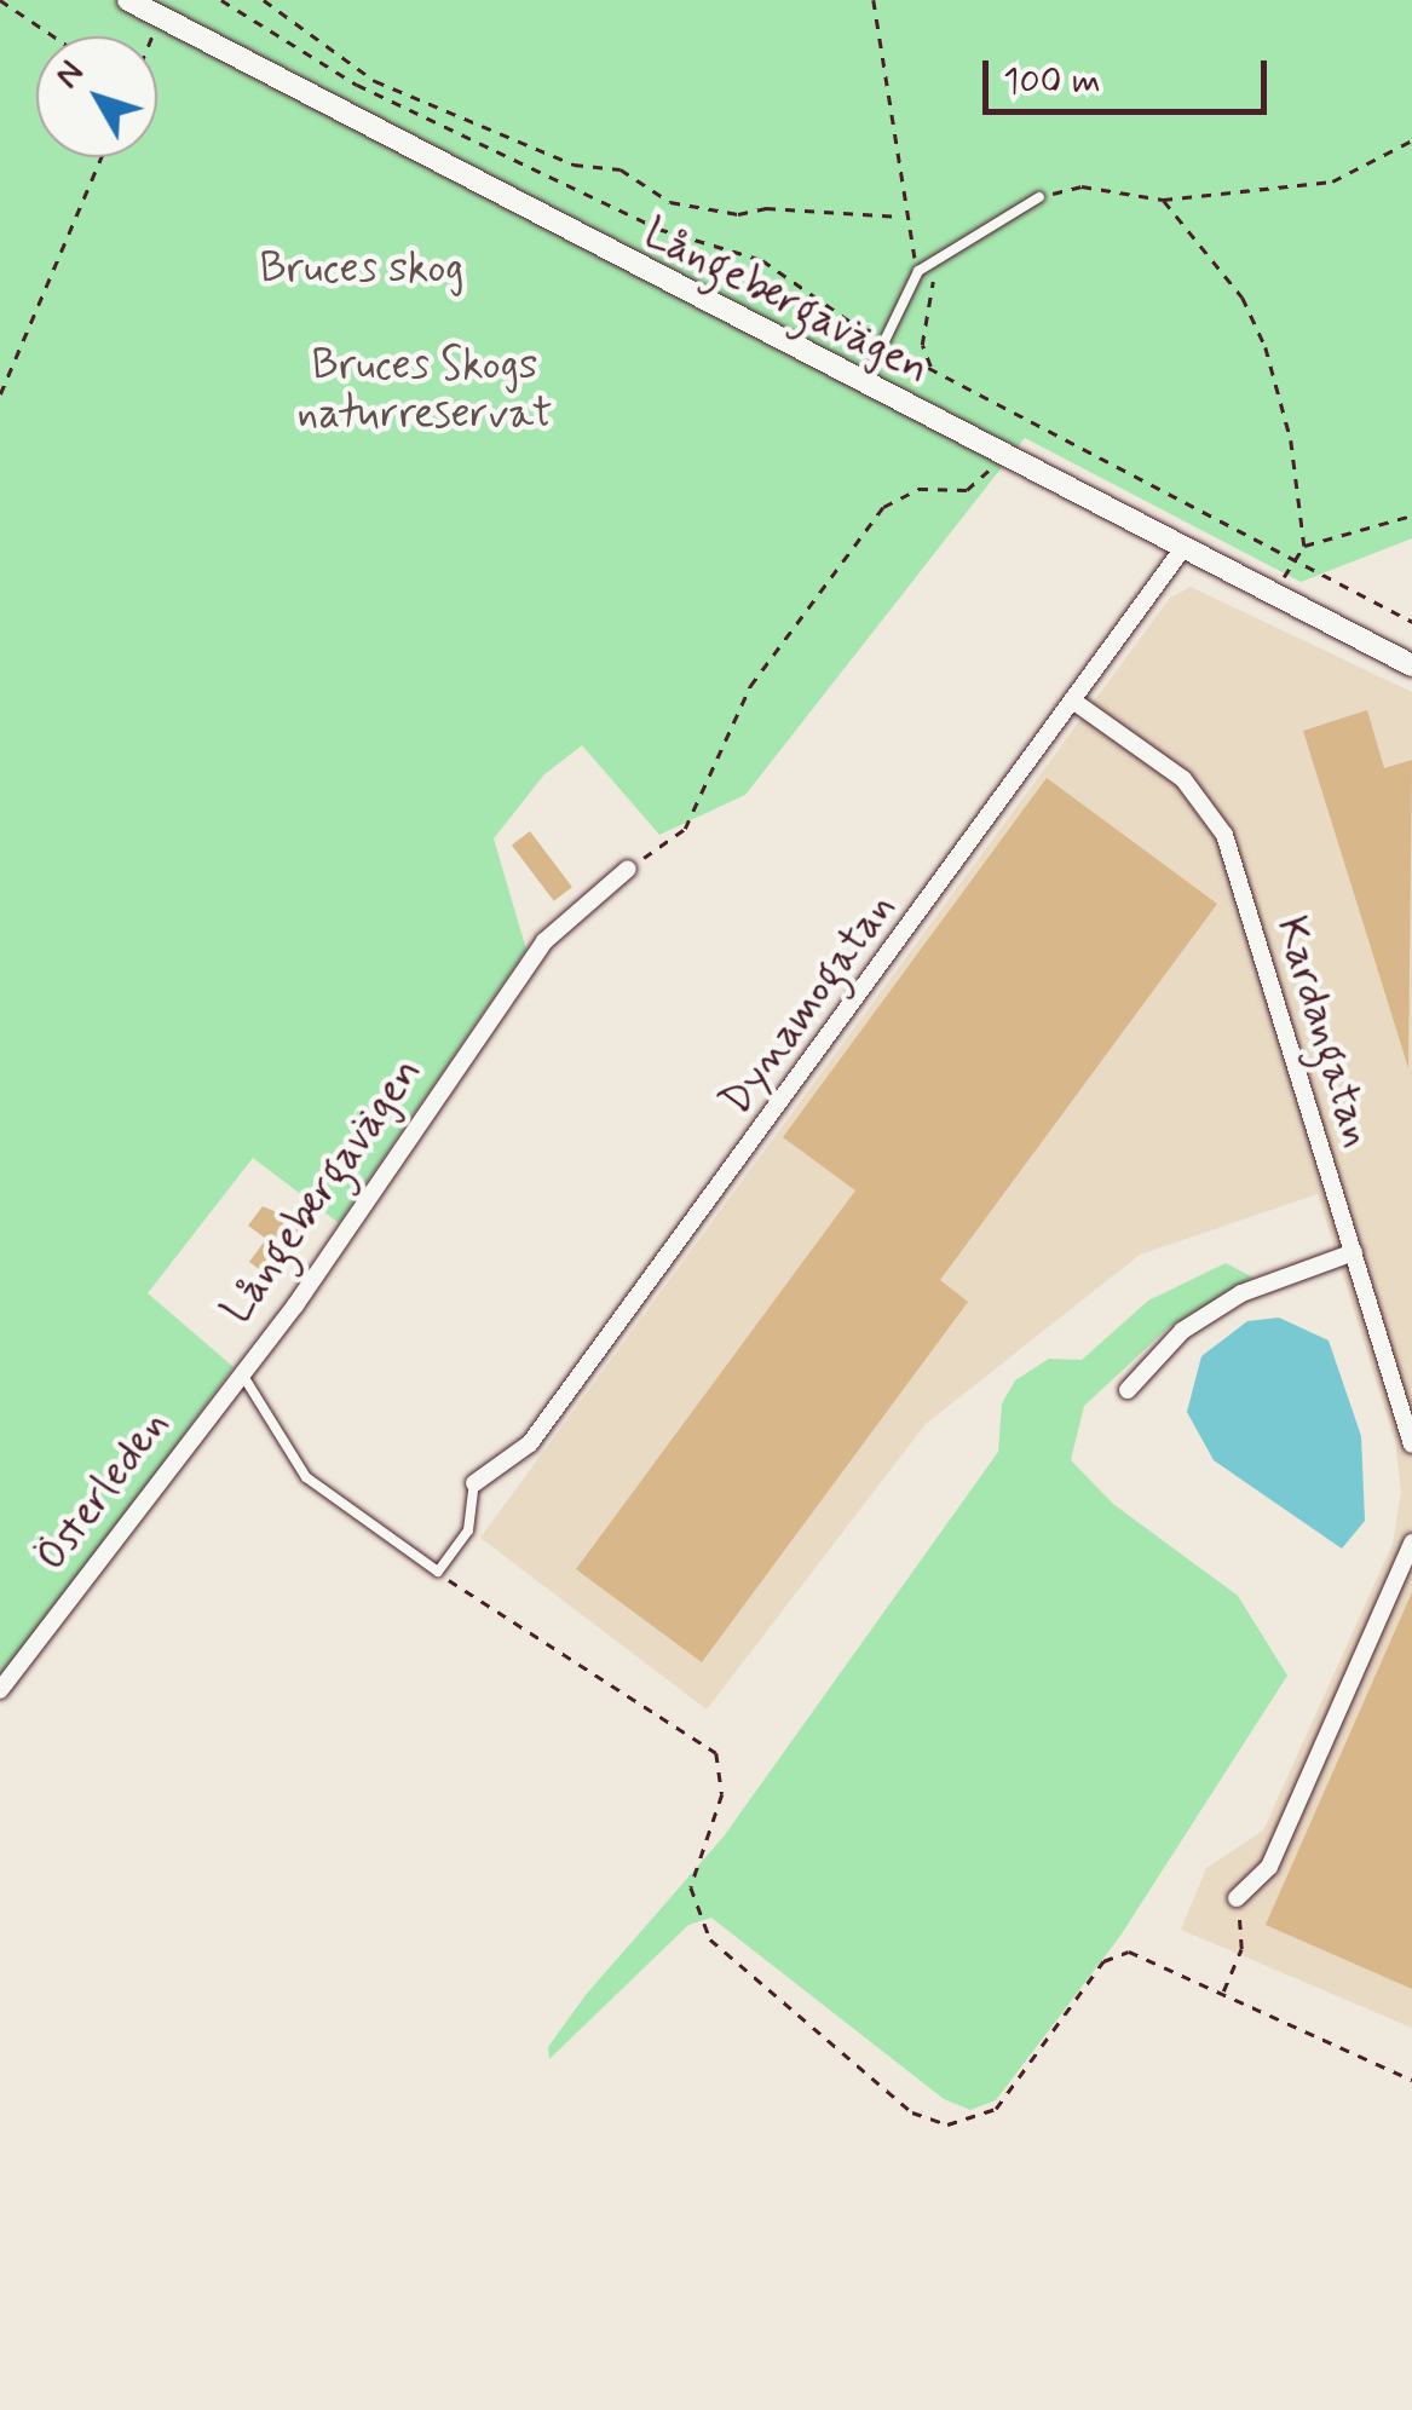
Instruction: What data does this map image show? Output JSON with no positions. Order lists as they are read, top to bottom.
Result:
{
  "streets": {
    "street": [
      "Långebergavägen",
      "Dynamogatan",
      "Kardangatan",
      "Österleden"
    ]
  },
  "crossings": [
    ["Långebergavägen", "Dynamogatan"],
    ["Långebergavägen", "Österleden"],
    ["Dynamogatan", "Kardangatan"]
  ],
  "parks": ["Bruces skog", "Bruces Skogs naturreservat"],
  "scale_bar": "100 m",
  "north": "top left"
}
